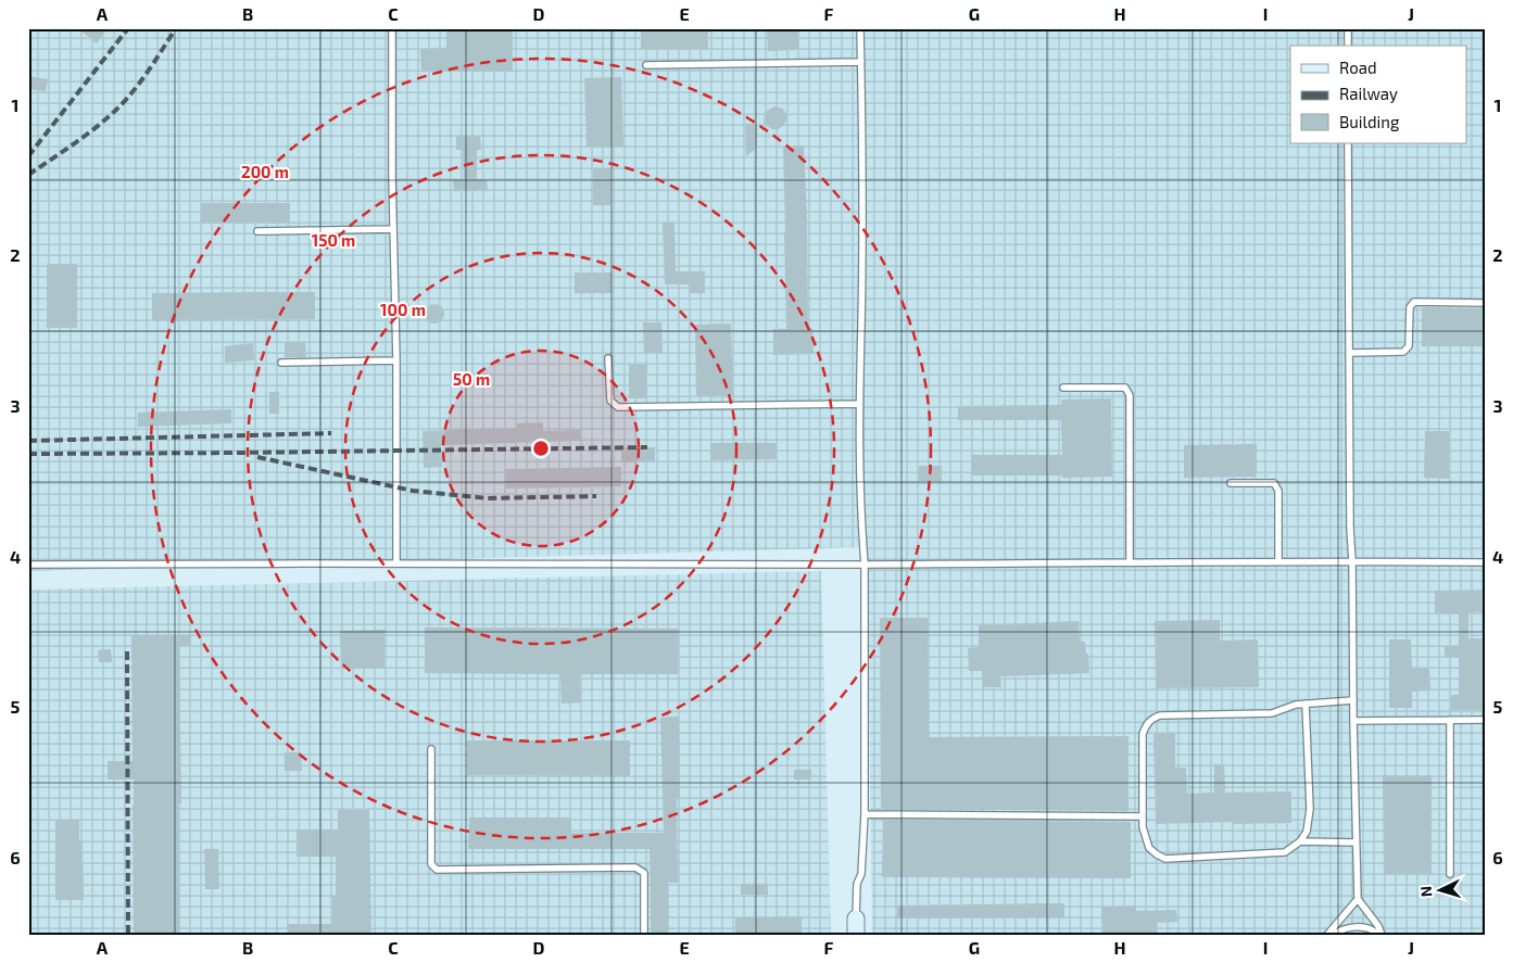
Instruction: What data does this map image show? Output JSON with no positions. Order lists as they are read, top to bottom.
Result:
{
  "legend": ["Road", "Railway", "Building"],
  "north": "left",
  "grid": {
    "columns": [
      "A",
      "B",
      "C",
      "D",
      "E",
      "F",
      "G",
      "H",
      "I",
      "J"
    ],
    "rows": [
      "1",
      "2",
      "3",
      "4",
      "5",
      "6"
    ]
  },
  "rings": [
    "200 m",
    "150 m",
    "100 m",
    "50 m"
  ]
}
